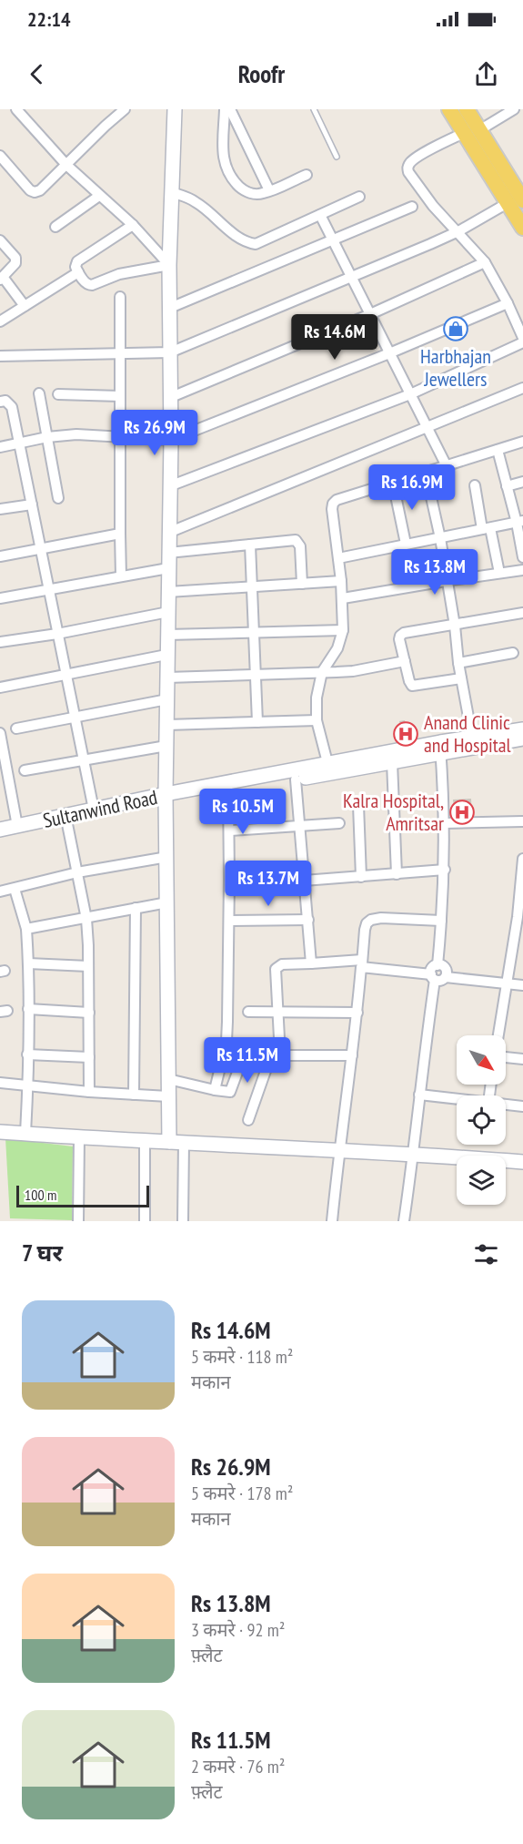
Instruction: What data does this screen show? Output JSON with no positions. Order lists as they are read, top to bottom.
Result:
{
  "streets": {
    "main road": ["Sultanwind Road"]
  },
  "places": {
    "shop": ["Harbhajan Jewellers"],
    "hospital": ["Anand Clinic and Hospital", "Kalra Hospital, Amritsar"]
  },
  "scale_bar": "100 m",
  "north": "bottom right",
  "page": {
    "status": "22:14",
    "header": "Roofr",
    "price": [
      "Rs 14.6M",
      "Rs 26.9M",
      "Rs 16.9M",
      "Rs 13.8M",
      "Rs 10.5M",
      "Rs 13.7M",
      "Rs 11.5M"
    ],
    "scale": "100 m",
    "heading": "7 घर",
    "list": [
      {
        "name": "Rs 14.6M",
        "note": "5 कमरे · 118 m² · मकान"
      },
      {
        "name": "Rs 26.9M",
        "note": "5 कमरे · 178 m² · मकान"
      },
      {
        "name": "Rs 13.8M",
        "note": "3 कमरे · 92 m² · फ़्लैट"
      },
      {
        "name": "Rs 11.5M",
        "note": "2 कमरे · 76 m² · फ़्लैट"
      }
    ]
  }
}
